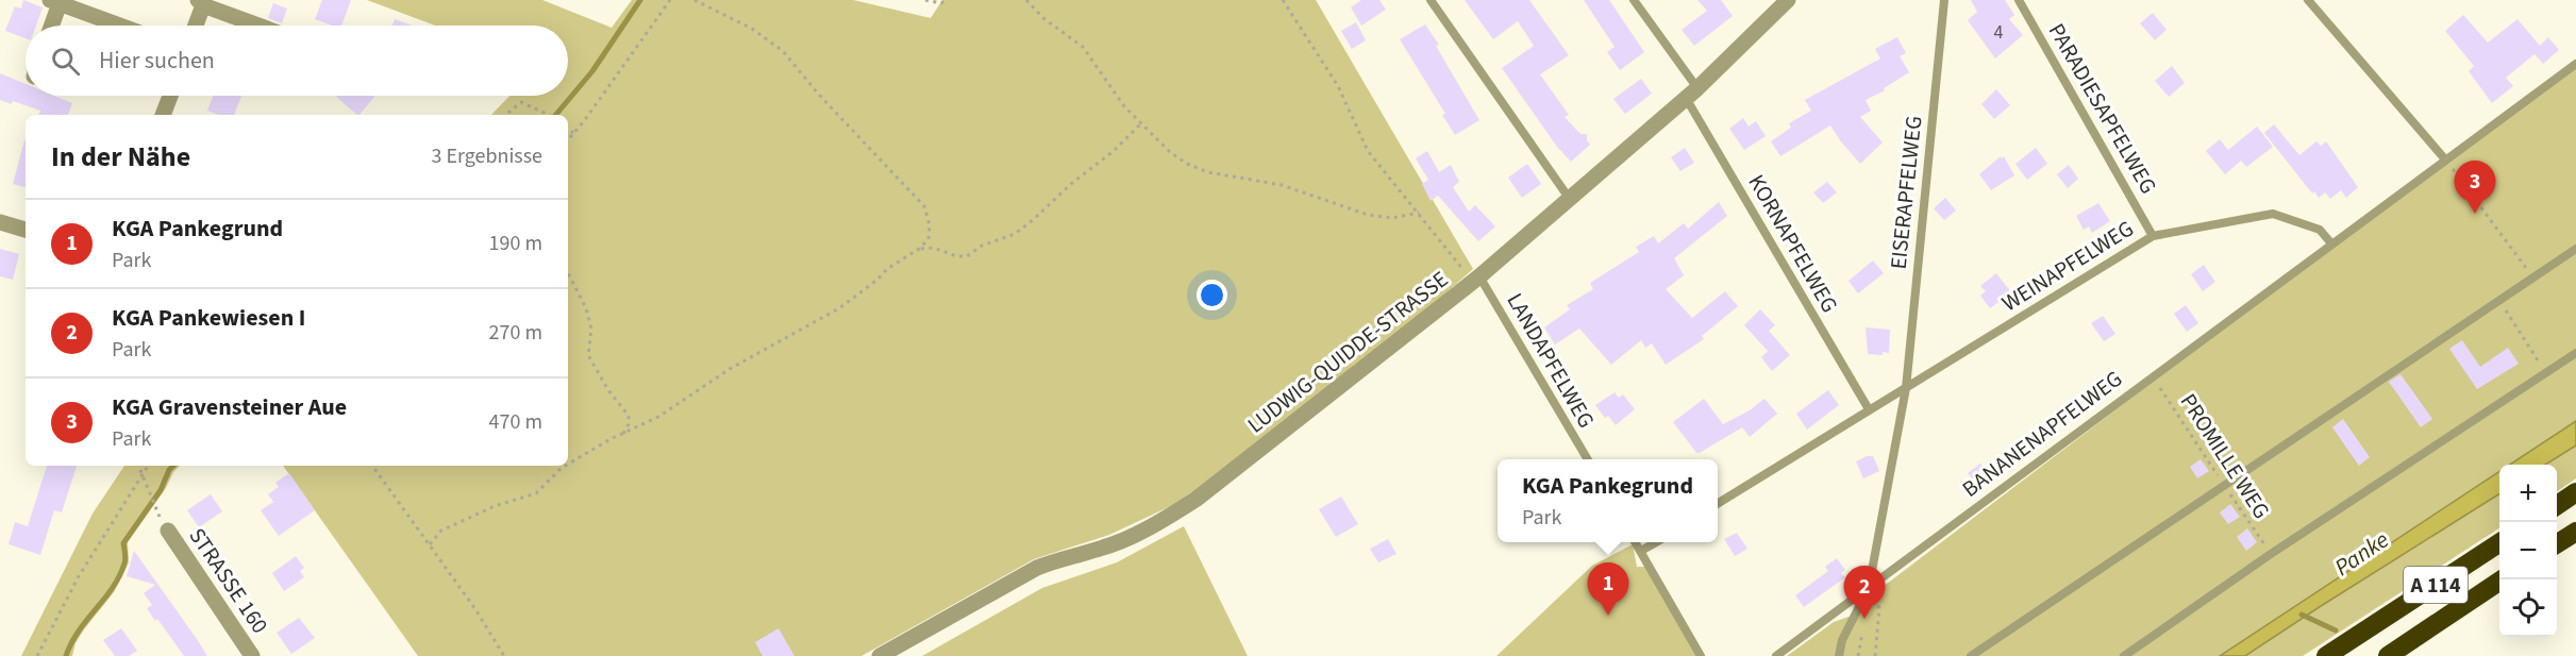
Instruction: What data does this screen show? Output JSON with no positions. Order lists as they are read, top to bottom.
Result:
{
  "streets": {
    "highway": ["A 114"],
    "street": ["LUDWIG-QUIDDE-STRASSE", "STRASSE 160"],
    "lane": [
      "PARADIESAPFELWEG",
      "EISERAPFELWEG",
      "KORNAPFELWEG",
      "WEINAPFELWEG",
      "LANDAPFELWEG",
      "BANANENAPFELWEG"
    ],
    "path": ["PROMILLE WEG"]
  },
  "crossings": [
    ["PARADIESAPFELWEG", "WEINAPFELWEG"],
    ["EISERAPFELWEG", "WEINAPFELWEG"],
    ["EISERAPFELWEG", "BANANENAPFELWEG"],
    ["KORNAPFELWEG", "WEINAPFELWEG"],
    ["KORNAPFELWEG", "LUDWIG-QUIDDE-STRASSE"],
    ["WEINAPFELWEG", "BANANENAPFELWEG"],
    ["LUDWIG-QUIDDE-STRASSE", "LANDAPFELWEG"],
    ["BANANENAPFELWEG", "PROMILLE WEG"]
  ],
  "water": ["Panke"],
  "house_numbers": ["4"],
  "page": {
    "search": "Hier suchen",
    "heading": ["In der Nähe", "3 Ergebnisse"],
    "pins": ["3", "1", "2"],
    "list": [
      {
        "mark": "1",
        "name": "KGA Pankegrund",
        "note": "Park",
        "value": "190 m"
      },
      {
        "mark": "2",
        "name": "KGA Pankewiesen I",
        "note": "Park",
        "value": "270 m"
      },
      {
        "mark": "3",
        "name": "KGA Gravensteiner Aue",
        "note": "Park",
        "value": "470 m"
      }
    ],
    "popup": ["KGA Pankegrund", "Park"],
    "map_buttons": ["+", "−"]
  }
}
